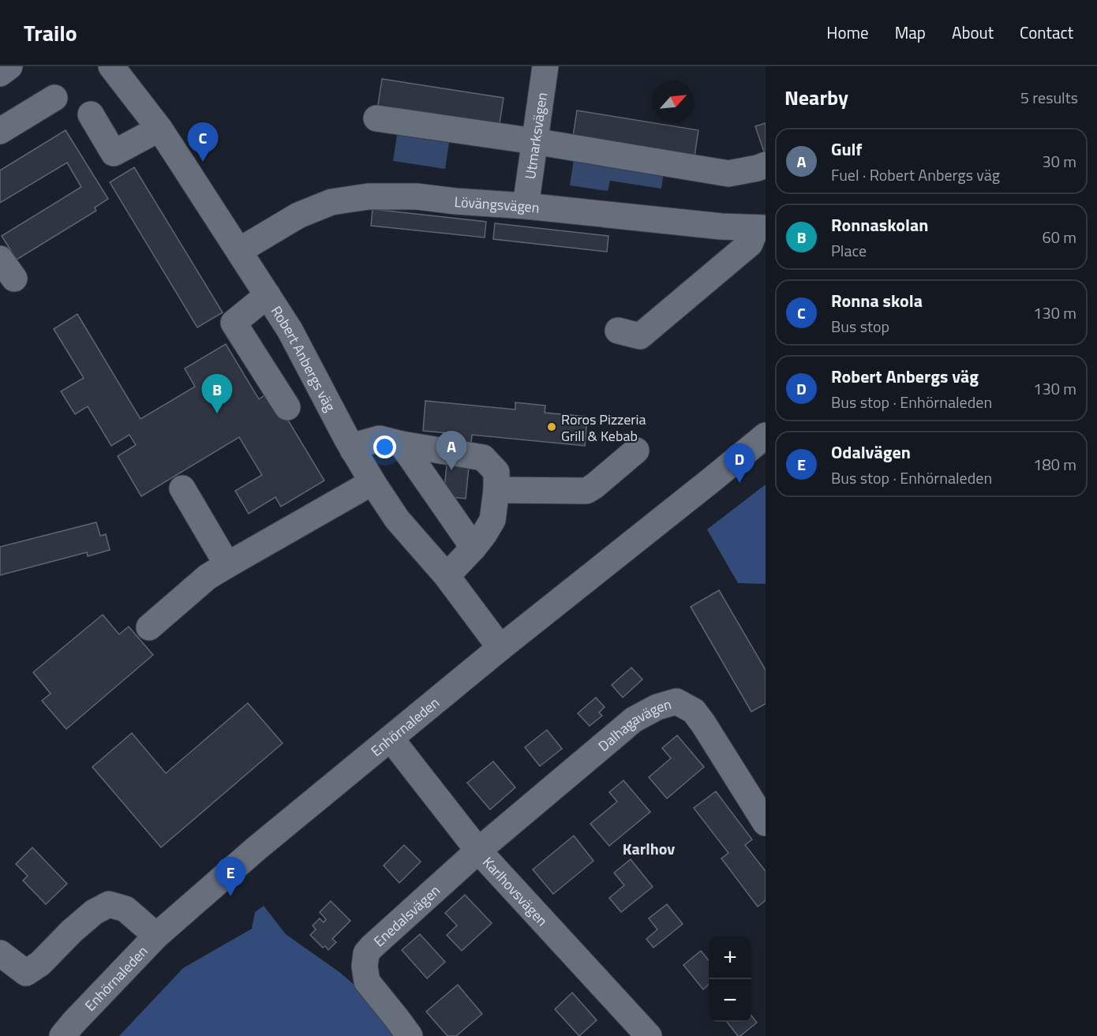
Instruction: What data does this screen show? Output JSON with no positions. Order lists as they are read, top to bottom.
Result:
{
  "streets": {
    "street": [
      "Utmarksvägen",
      "Lövängsvägen",
      "Robert Anbergs väg",
      "Enhörnaleden",
      "Dalhagavägen",
      "Karlhovsvägen",
      "Enedalsvägen"
    ]
  },
  "crossings": [
    ["Utmarksvägen", "Lövängsvägen"],
    ["Lövängsvägen", "Robert Anbergs väg"],
    ["Robert Anbergs väg", "Enhörnaleden"],
    ["Enhörnaleden", "Karlhovsvägen"],
    ["Dalhagavägen", "Karlhovsvägen"],
    ["Dalhagavägen", "Enedalsvägen"],
    ["Karlhovsvägen", "Enedalsvägen"]
  ],
  "districts": ["Karlhov"],
  "places": ["Roros Pizzeria Grill & Kebab"],
  "north": "top right",
  "page": {
    "header": "Trailo",
    "nav": [
      "Home",
      "Map",
      "About",
      "Contact"
    ],
    "heading": ["Nearby", "5 results"],
    "pins": [
      "C",
      "B",
      "A",
      "D",
      "E"
    ],
    "list": [
      {
        "mark": "A",
        "name": "Gulf",
        "note": "Fuel · Robert Anbergs väg",
        "value": "30 m"
      },
      {
        "mark": "B",
        "name": "Ronnaskolan",
        "note": "Place",
        "value": "60 m"
      },
      {
        "mark": "C",
        "name": "Ronna skola",
        "note": "Bus stop",
        "value": "130 m"
      },
      {
        "mark": "D",
        "name": "Robert Anbergs väg",
        "note": "Bus stop · Enhörnaleden",
        "value": "130 m"
      },
      {
        "mark": "E",
        "name": "Odalvägen",
        "note": "Bus stop · Enhörnaleden",
        "value": "180 m"
      }
    ],
    "map_buttons": ["+", "−"]
  }
}
